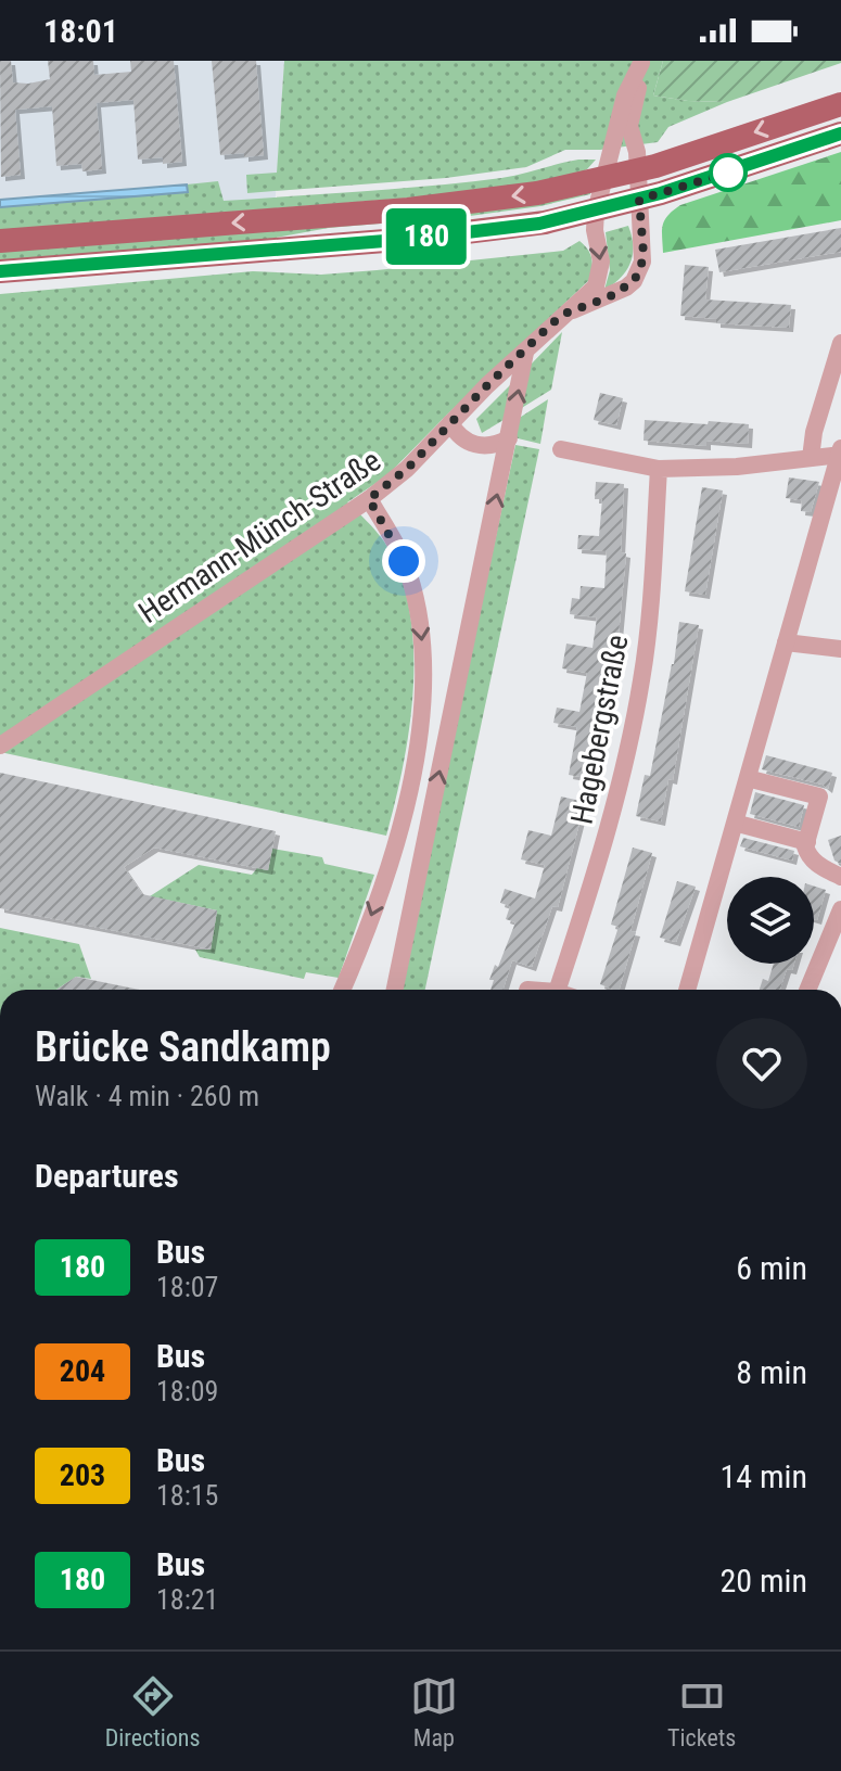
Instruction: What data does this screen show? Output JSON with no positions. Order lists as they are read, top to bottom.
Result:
{
  "streets": {
    "street": ["Hermann-Münch-Straße", "Hagebergstraße"]
  },
  "lines": ["bus line 180"],
  "page": {
    "status": "18:01",
    "on_map": "180",
    "heading": [
      ["Brücke Sandkamp", "Walk · 4 min · 260 m"],
      "Departures"
    ],
    "list": [
      {
        "mark": "180",
        "name": "Bus",
        "note": "18:07",
        "value": "6 min"
      },
      {
        "mark": "204",
        "name": "Bus",
        "note": "18:09",
        "value": "8 min"
      },
      {
        "mark": "203",
        "name": "Bus",
        "note": "18:15",
        "value": "14 min"
      },
      {
        "mark": "180",
        "name": "Bus",
        "note": "18:21",
        "value": "20 min"
      }
    ],
    "tabs": ["Directions", "Map", "Tickets"]
  }
}
